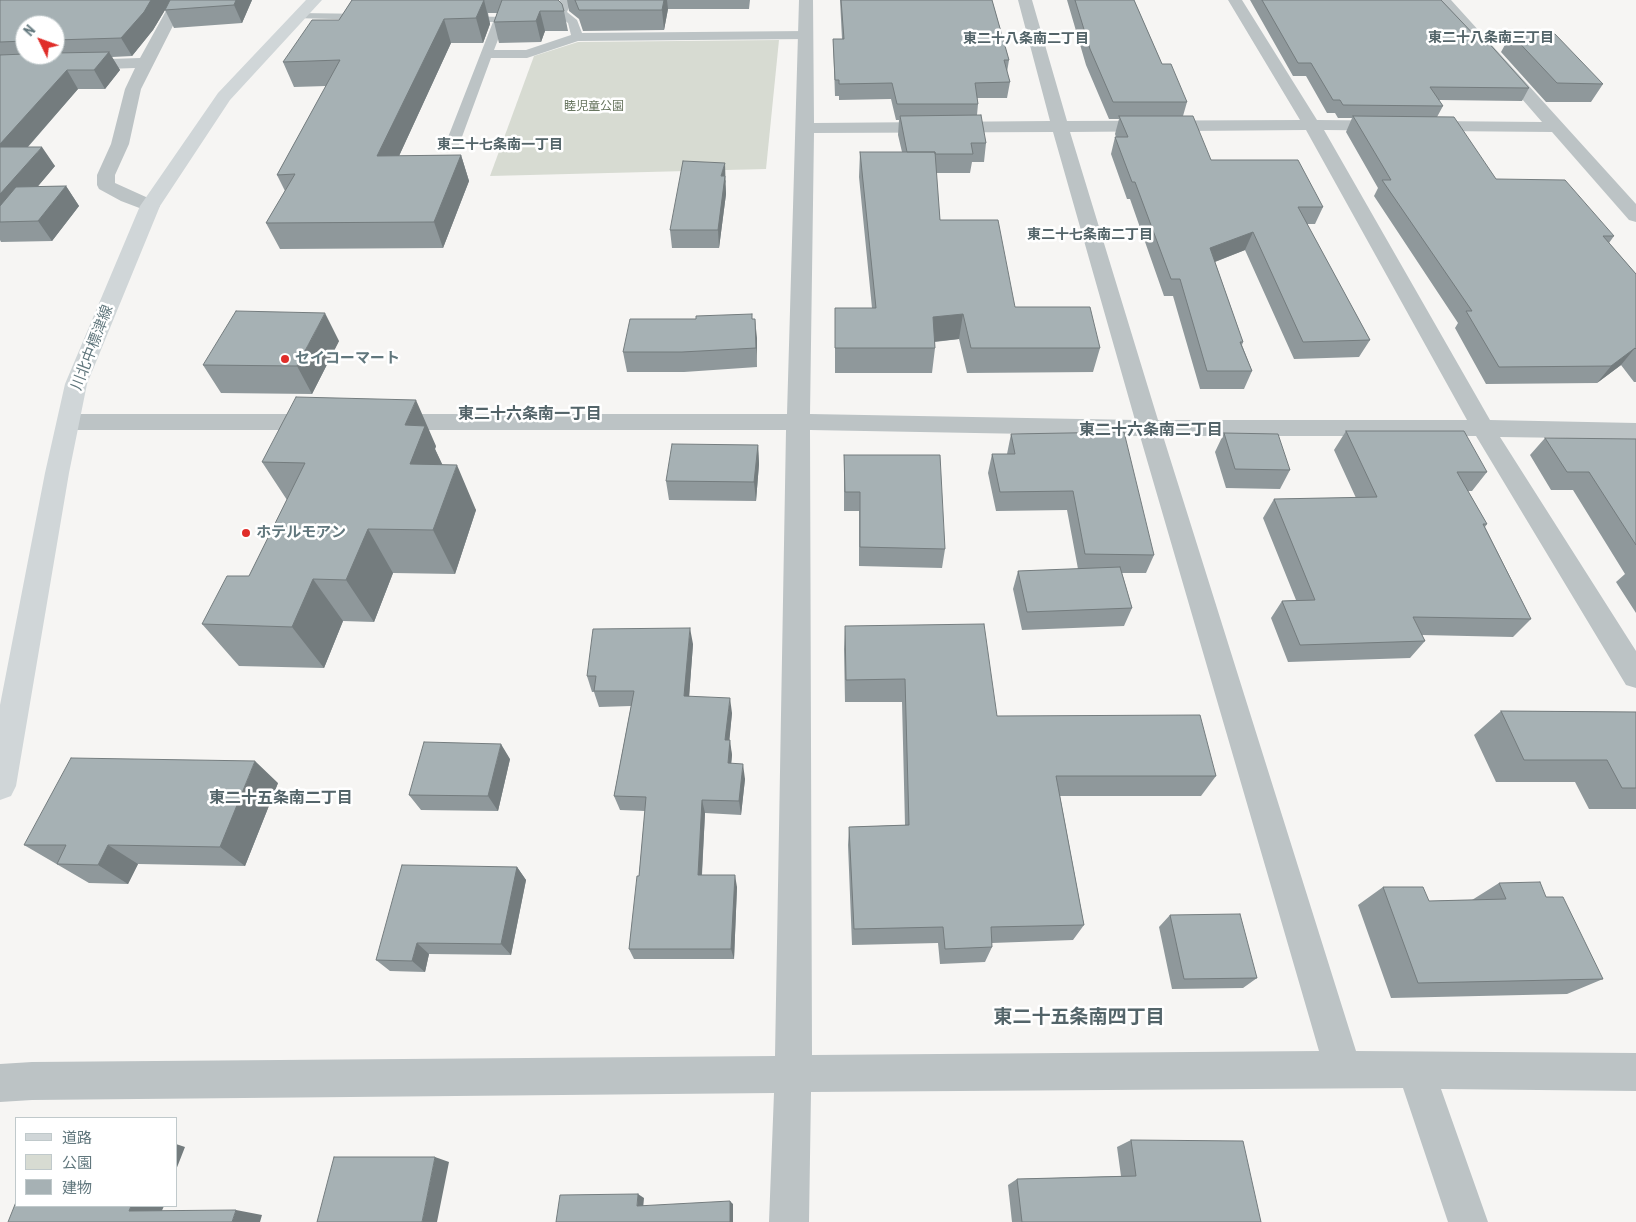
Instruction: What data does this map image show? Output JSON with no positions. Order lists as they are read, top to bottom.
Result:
{
  "streets": {
    "main road": ["川北中標津線"]
  },
  "districts": [
    "東二十八条南三丁目",
    "東二十八条南二丁目",
    "東二十七条南一丁目",
    "東二十七条南二丁目",
    "東二十六条南一丁目",
    "東二十六条南二丁目",
    "東二十五条南二丁目",
    "東二十五条南四丁目"
  ],
  "parks": ["睦児童公園"],
  "places": ["セイコーマート", "ホテルモアン"],
  "legend": ["道路", "公園", "建物"],
  "north": "top left"
}
